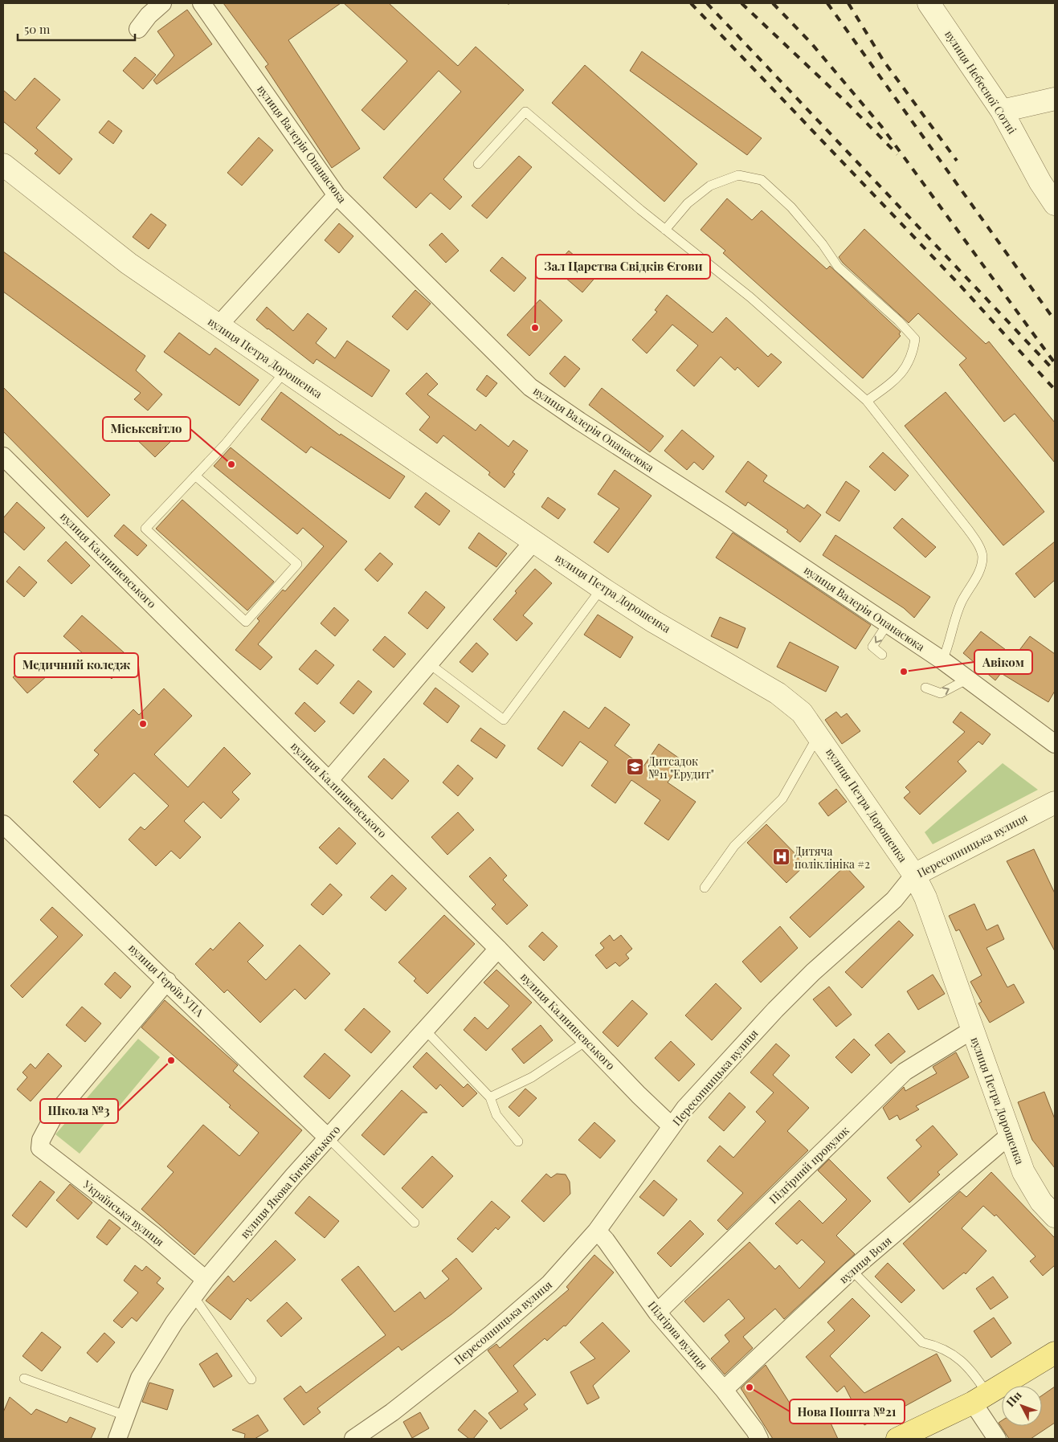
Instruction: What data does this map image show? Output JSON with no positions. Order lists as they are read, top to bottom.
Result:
{
  "streets": {
    "street": [
      "вулиця Небесної Сотні",
      "вулиця Валерія Опанасюка",
      "вулиця Петра Дорошенка",
      "вулиця Калнишевського",
      "Пересопницька вулиця",
      "вулиця Героїв УПА",
      "Підгірний провулок",
      "вулиця Якова Бичківського",
      "Українська вулиця",
      "вулиця Воля",
      "Підгірна вулиця"
    ]
  },
  "crossings": [
    ["вулиця Петра Дорошенка", "Пересопницька вулиця"],
    ["вулиця Петра Дорошенка", "Підгірний провулок"],
    ["вулиця Петра Дорошенка", "вулиця Воля"],
    ["вулиця Калнишевського", "Пересопницька вулиця"],
    ["вулиця Калнишевського", "вулиця Якова Бичківського"],
    ["Пересопницька вулиця", "Підгірна вулиця"],
    ["вулиця Героїв УПА", "вулиця Якова Бичківського"],
    ["вулиця Героїв УПА", "Українська вулиця"],
    ["Підгірний провулок", "Підгірна вулиця"],
    ["вулиця Якова Бичківського", "Українська вулиця"],
    ["вулиця Воля", "Підгірна вулиця"]
  ],
  "places": {
    "other": [
      "Зал Царства Свідків Єгови",
      "Міськсвітло",
      "Авіком",
      "Медичний коледж",
      "Школа №3",
      "Нова Пошта №21"
    ],
    "school or university": ["Дитсадок №11 \"Ерудит\""],
    "hospital": ["Дитяча поліклініка #2"]
  },
  "scale_bar": "50 m",
  "north": "top left"
}
